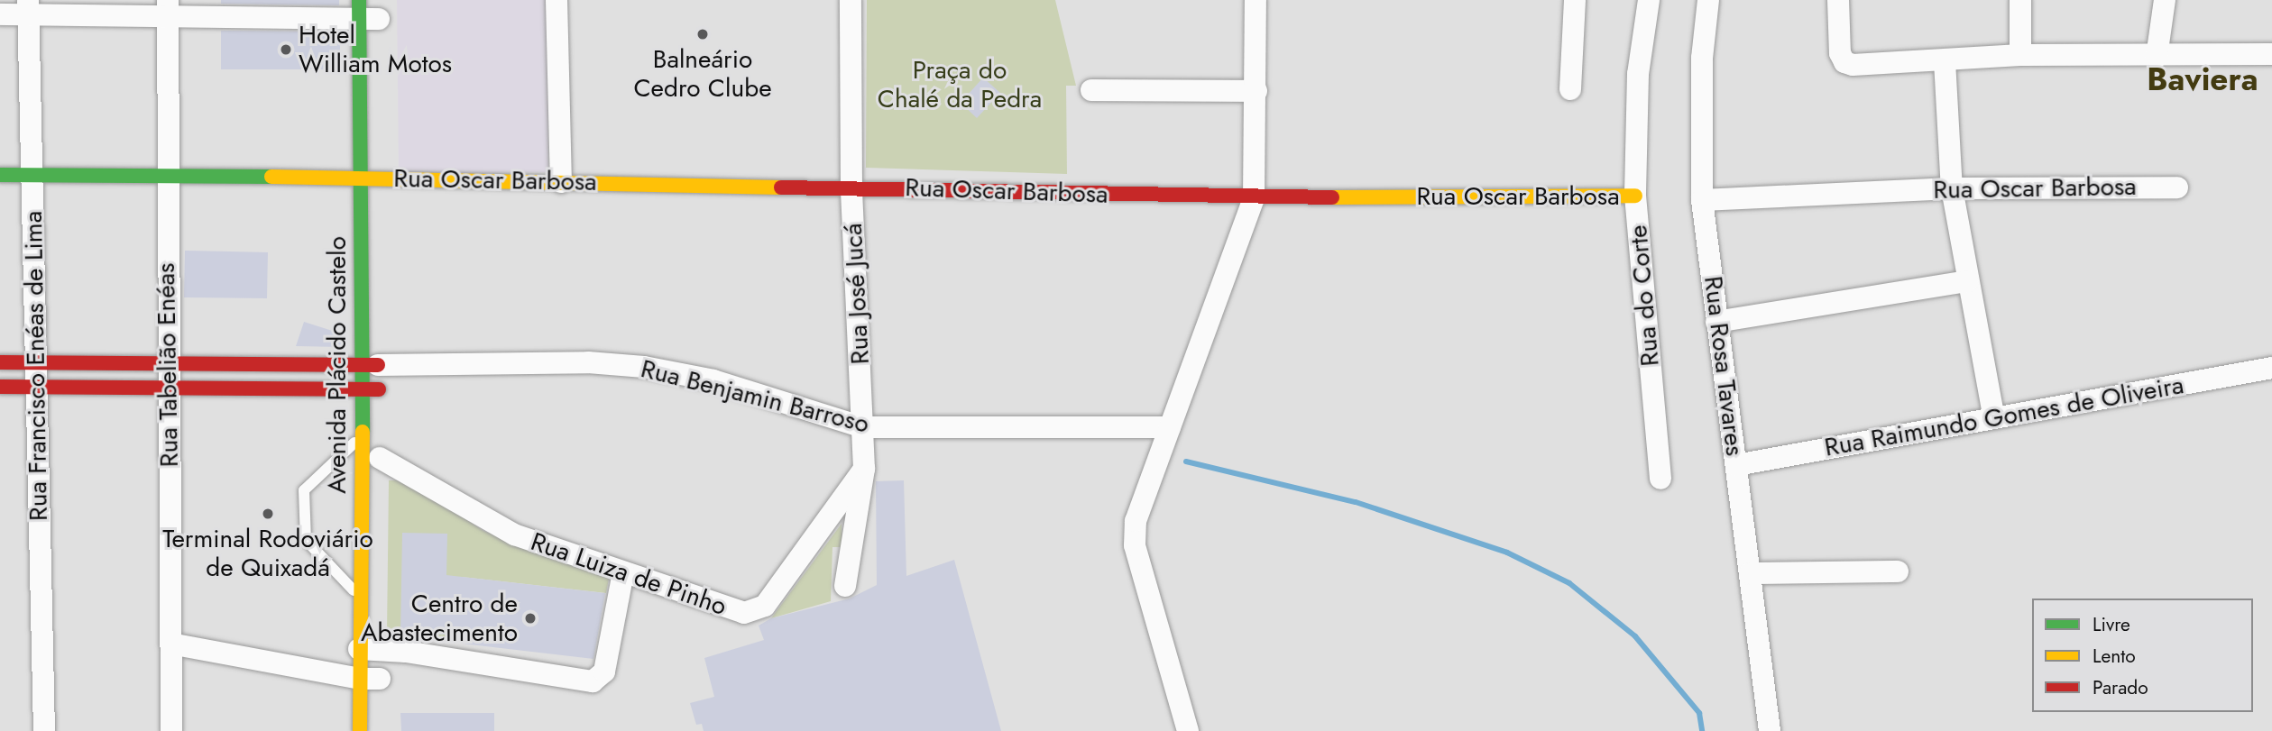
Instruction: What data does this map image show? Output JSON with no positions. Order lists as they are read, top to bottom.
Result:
{
  "streets": {
    "street": [
      "Rua Oscar Barbosa",
      "Rua José Jucá",
      "Rua do Corte",
      "Rua Tabelião Enéas",
      "Avenida Plácido Castelo",
      "Rua Francisco Enéas de Lima",
      "Rua Rosa Tavares",
      "Rua Benjamin Barroso",
      "Rua Raimundo Gomes de Oliveira",
      "Rua Luiza de Pinho"
    ]
  },
  "crossings": [
    ["Rua Oscar Barbosa", "Rua José Jucá"],
    ["Rua Oscar Barbosa", "Rua do Corte"],
    ["Rua Oscar Barbosa", "Rua Tabelião Enéas"],
    ["Rua Oscar Barbosa", "Avenida Plácido Castelo"],
    ["Rua Oscar Barbosa", "Rua Francisco Enéas de Lima"],
    ["Rua Oscar Barbosa", "Rua Rosa Tavares"],
    ["Rua José Jucá", "Rua Benjamin Barroso"],
    ["Rua José Jucá", "Rua Luiza de Pinho"],
    ["Avenida Plácido Castelo", "Rua Benjamin Barroso"],
    ["Avenida Plácido Castelo", "Rua Luiza de Pinho"],
    ["Rua Rosa Tavares", "Rua Raimundo Gomes de Oliveira"]
  ],
  "districts": ["Baviera"],
  "parks": ["Praça do Chalé da Pedra"],
  "places": [
    "Balneário Cedro Clube",
    "Hotel William Motos",
    "Terminal Rodoviário de Quixadá",
    "Centro de Abastecimento"
  ],
  "legend": ["Livre", "Lento", "Parado"]
}
